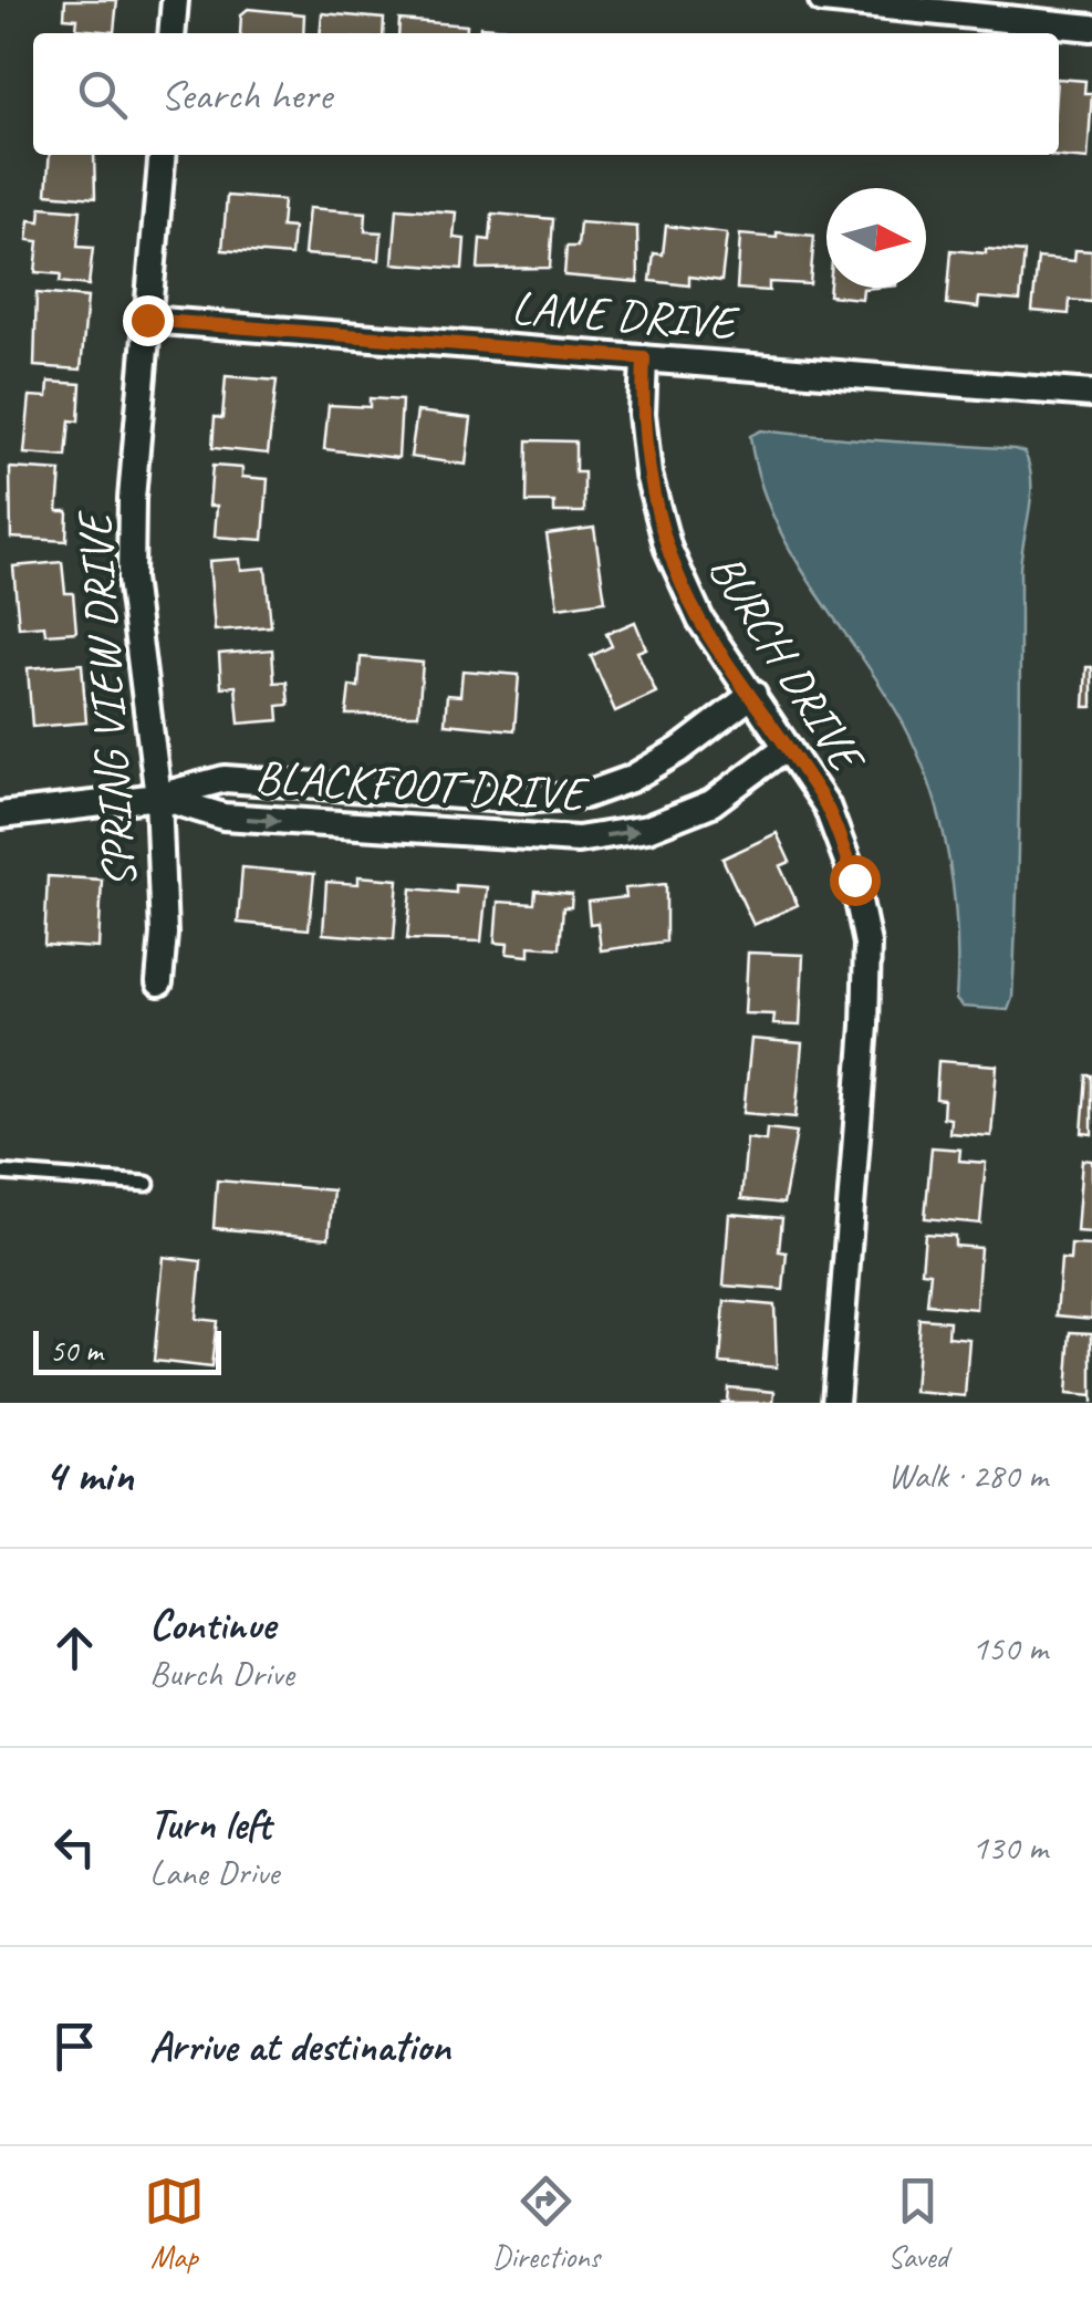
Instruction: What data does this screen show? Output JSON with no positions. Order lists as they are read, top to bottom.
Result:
{
  "streets": {
    "street": [
      "LANE DRIVE",
      "BURCH DRIVE",
      "SPRING VIEW DRIVE",
      "BLACKFOOT DRIVE"
    ]
  },
  "crossings": [
    ["LANE DRIVE", "BURCH DRIVE"],
    ["LANE DRIVE", "SPRING VIEW DRIVE"],
    ["BURCH DRIVE", "BLACKFOOT DRIVE"],
    ["SPRING VIEW DRIVE", "BLACKFOOT DRIVE"]
  ],
  "scale_bar": "50 m",
  "north": "right",
  "page": {
    "search": "Search here",
    "scale": "50 m",
    "heading": ["4 min", "Walk · 280 m"],
    "list": [
      ["Continue", "Burch Drive", "150 m"],
      ["Turn left", "Lane Drive", "130 m"],
      "Arrive at destination"
    ],
    "nav": ["Map", "Directions", "Saved"]
  }
}
